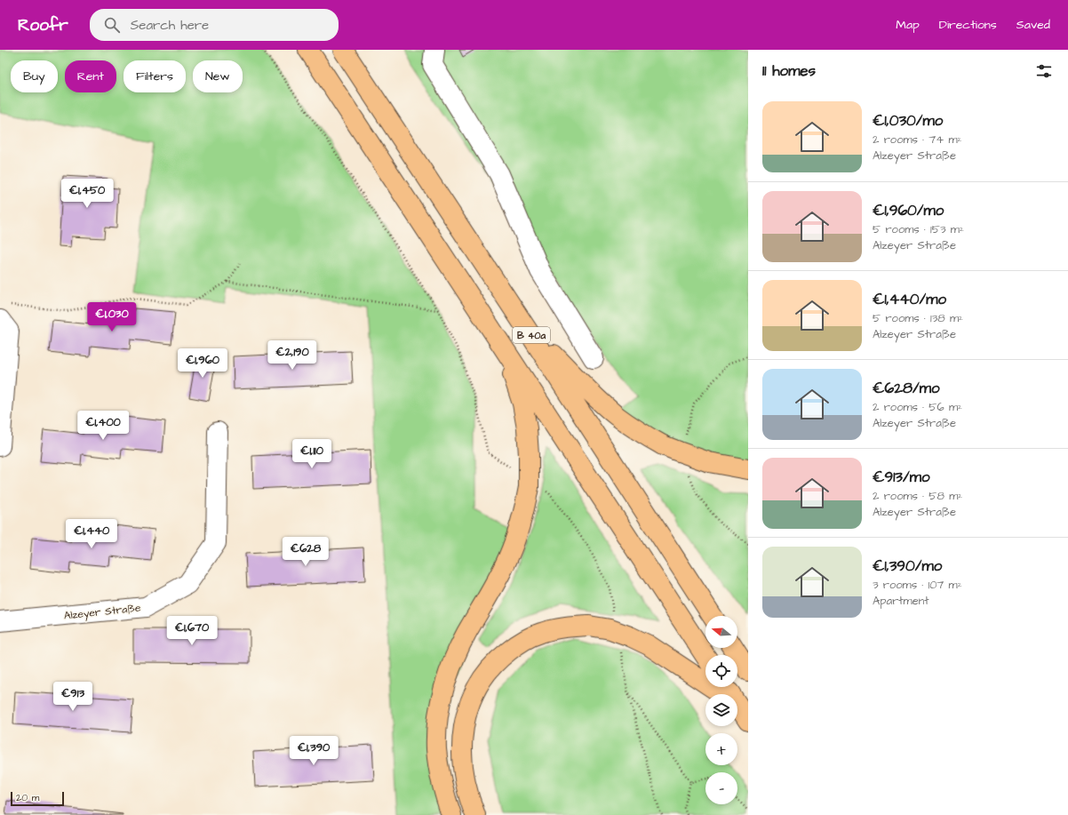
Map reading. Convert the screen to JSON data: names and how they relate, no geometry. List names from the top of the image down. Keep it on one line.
{"streets":{"highway":["B 40a"],"street":["Alzeyer Straße"]},"scale_bar":"20 m","north":"left","page":{"header":"Roofr","search":"Search here","nav":["Map","Directions","Saved"],"heading":"11 homes","chip":["Buy","Rent","Filters","New"],"list":[{"name":"€1,030/mo","note":"2 rooms · 74 m² · Alzeyer Straße"},{"name":"€1,960/mo","note":"5 rooms · 153 m² · Alzeyer Straße"},{"name":"€1,440/mo","note":"5 rooms · 138 m² · Alzeyer Straße"},{"name":"€628/mo","note":"2 rooms · 56 m² · Alzeyer Straße"},{"name":"€913/mo","note":"2 rooms · 58 m² · Alzeyer Straße"},{"name":"€1,390/mo","note":"3 rooms · 107 m² · Apartment"}],"price":["€1,450","€1,030","€2,190","€1,960","€1,400","€1,110","€1,440","€628","€1,670","€913","€1,390"],"map_buttons":["+","−"],"scale":"20 m"}}
